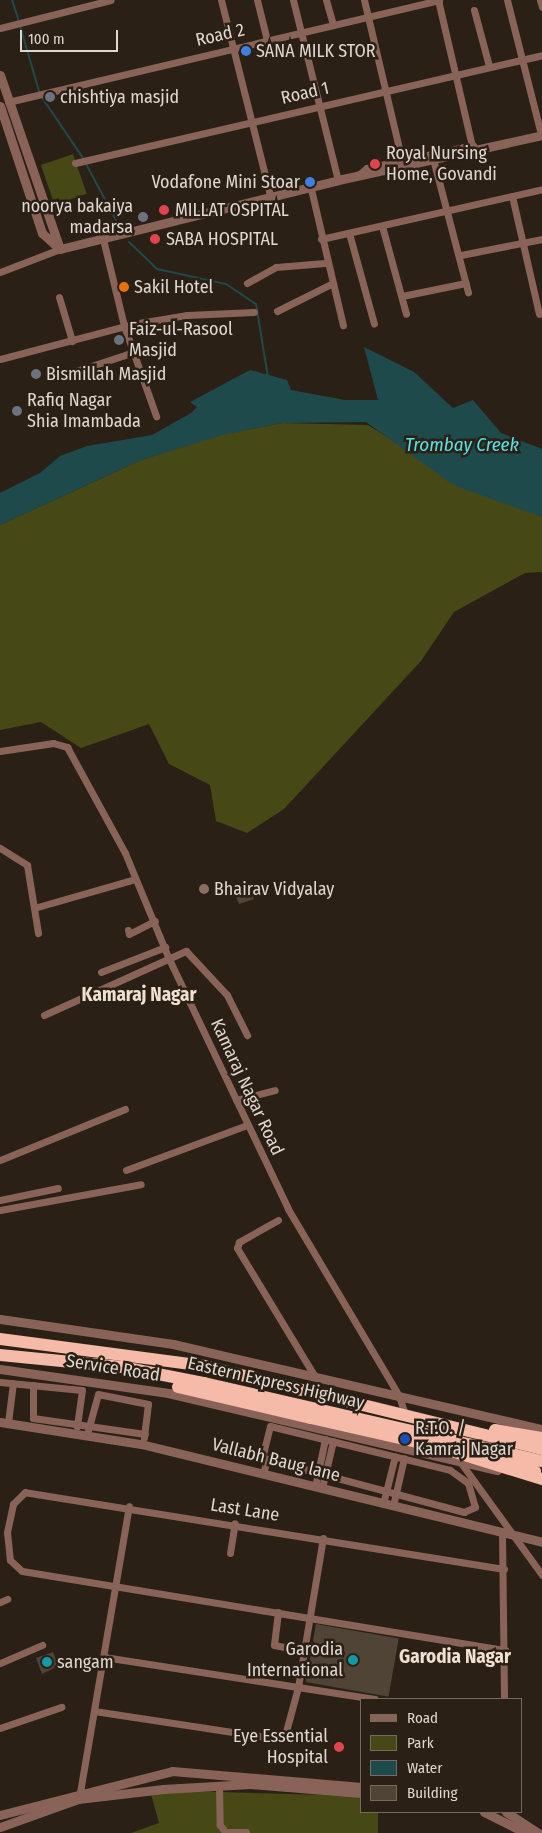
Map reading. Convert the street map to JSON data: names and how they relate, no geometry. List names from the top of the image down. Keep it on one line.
{"streets":{"highway":["Eastern Express Highway"],"street":["Road 2","Road 1","Kamaraj Nagar Road","Service Road","Vallabh Baug lane","Last Lane"]},"crossings":[["Kamaraj Nagar Road","Eastern Express Highway"]],"districts":["Kamaraj Nagar","Garodia Nagar"],"water":["Trombay Creek"],"places":["SANA MILK STOR","chishtiya masjid","Royal Nursing Home, Govandi","Vodafone Mini Stoar","MILLAT OSPITAL","noorya bakaiya madarsa","SABA HOSPITAL","Sakil Hotel","Faiz-ul-Rasool Masjid","Bismillah Masjid","Rafiq Nagar Shia Imambada","Bhairav Vidyalay","R.T.O. / Kamraj Nagar","Garodia International","sangam","Eye Essential Hospital"],"legend":["Road","Park","Water","Building"],"scale_bar":"100 m"}
